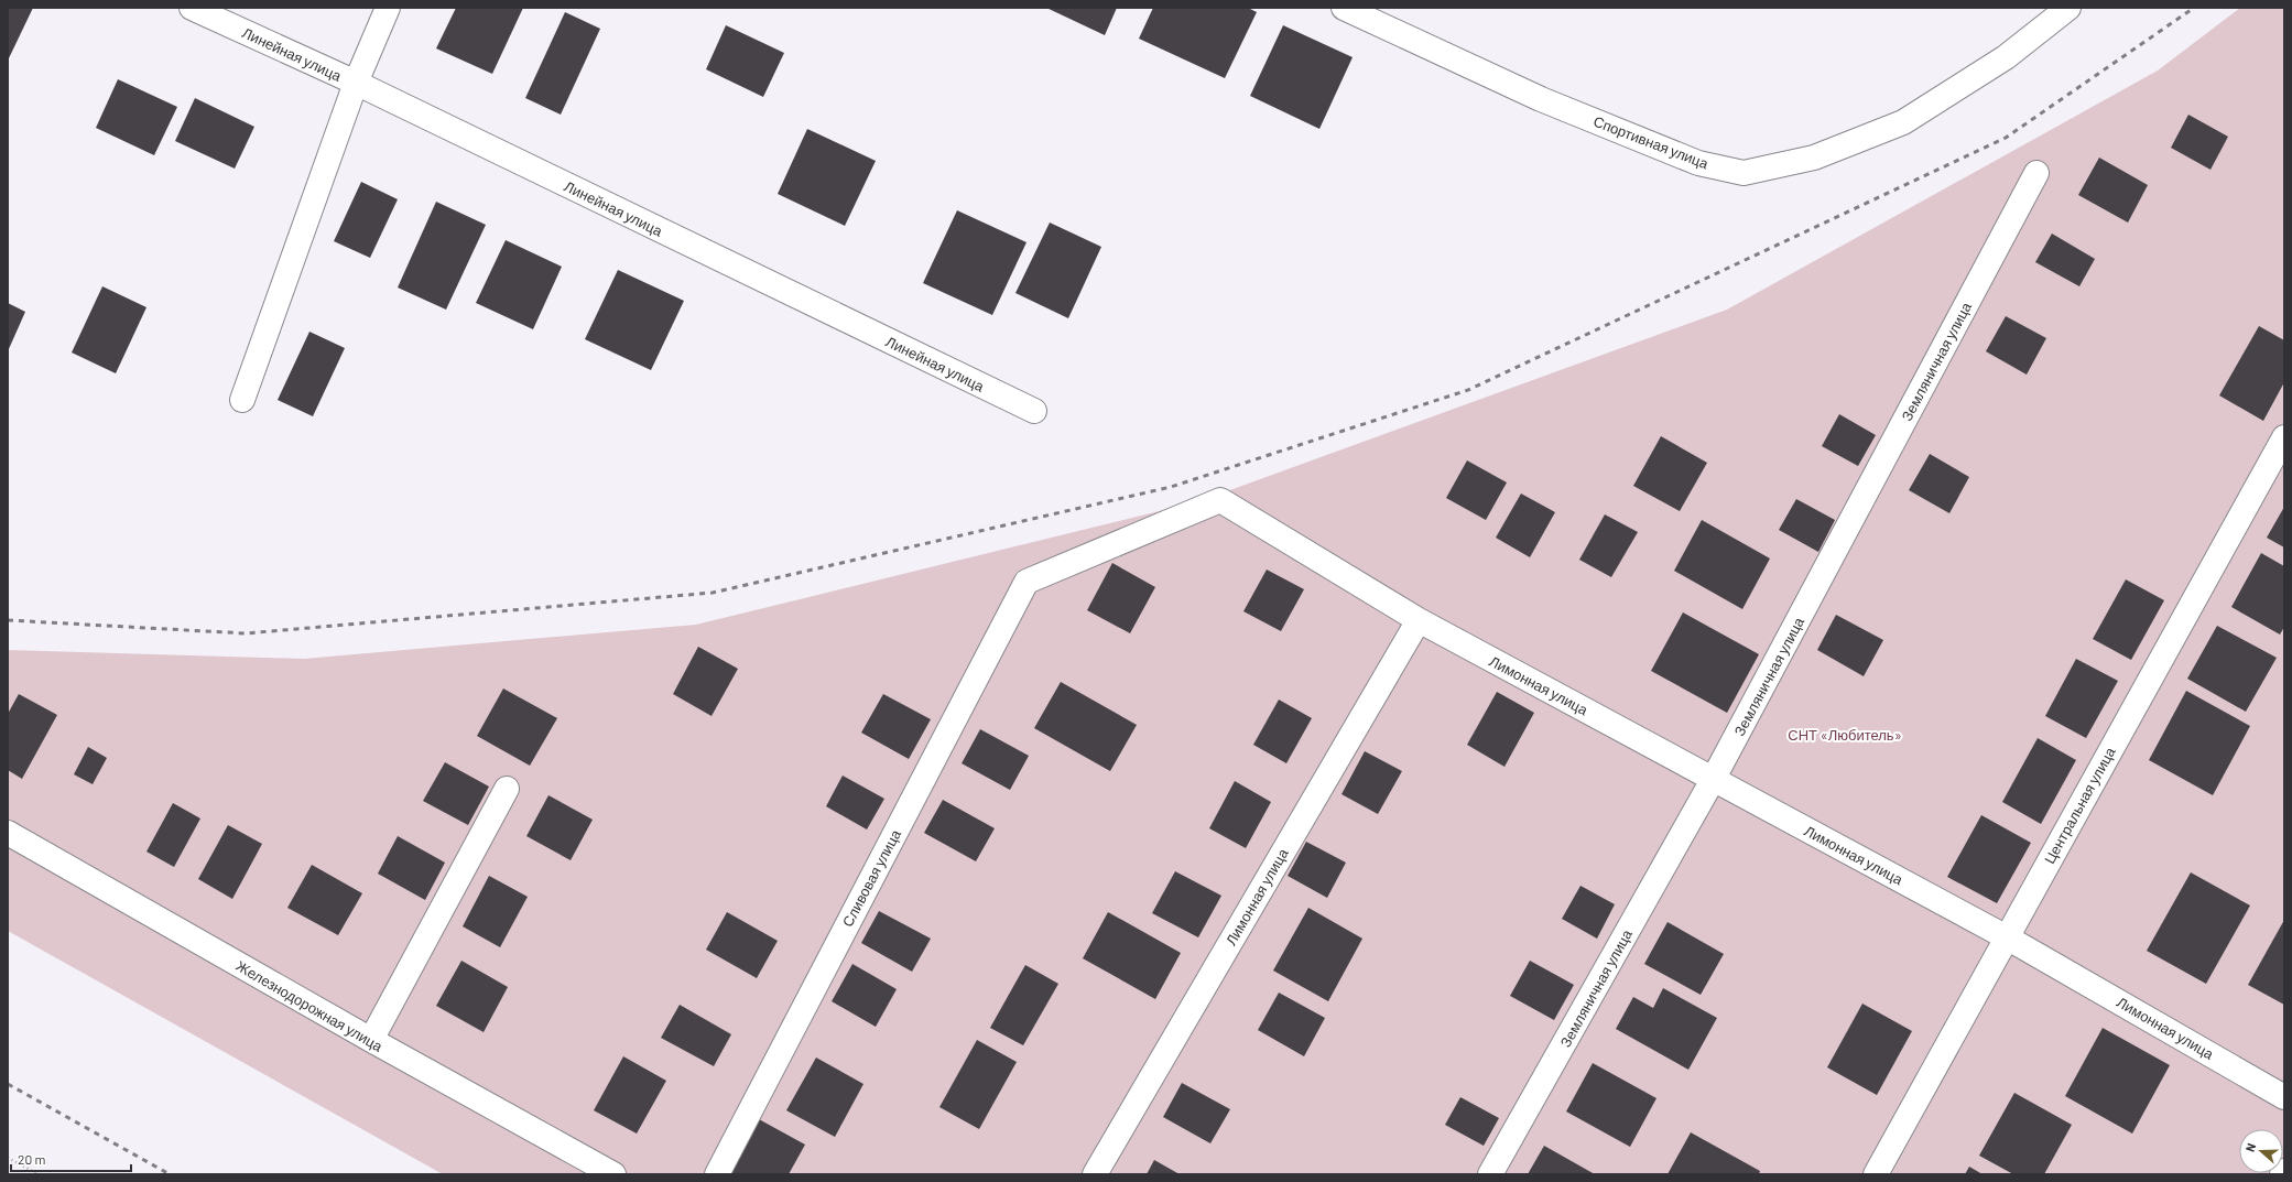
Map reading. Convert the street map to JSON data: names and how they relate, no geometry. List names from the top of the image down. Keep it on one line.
{"streets":{"street":["Линейная улица","Спортивная улица","Земляничная улица","Лимонная улица","Центральная улица","Сливовая улица","Железнодорожная улица"]},"crossings":[["Земляничная улица","Лимонная улица"],["Лимонная улица","Центральная улица"],["Лимонная улица","Сливовая улица"]],"parks":["СНТ «Любитель»"],"scale_bar":"20 m","north":"left"}
